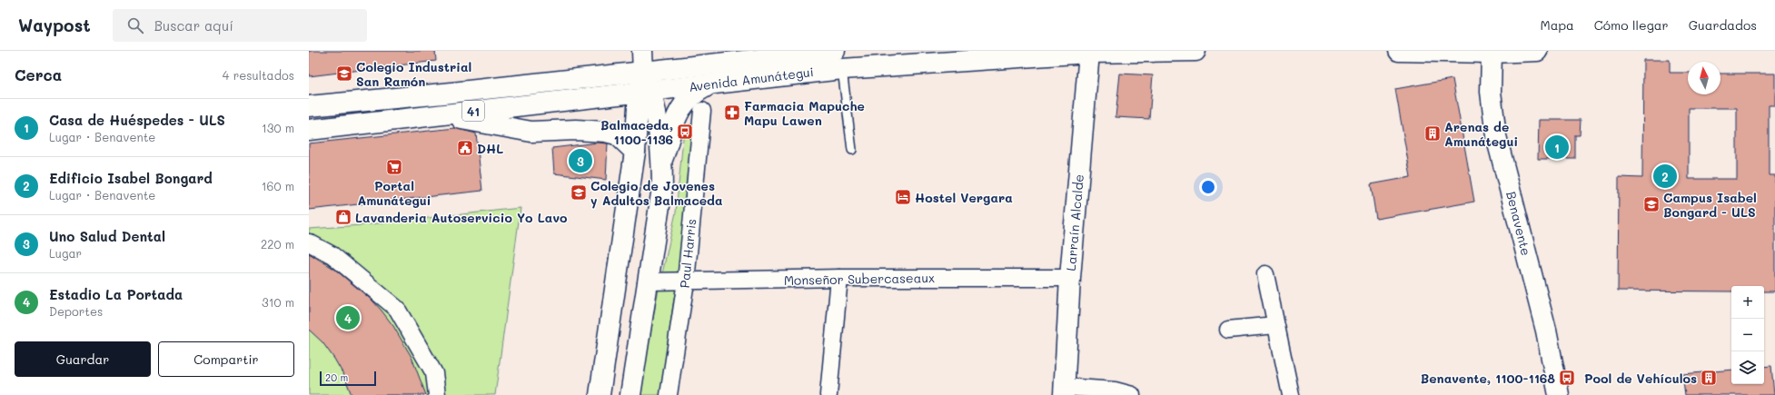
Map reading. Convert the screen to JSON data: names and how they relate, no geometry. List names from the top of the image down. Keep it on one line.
{"streets":{"main road":["Avenida Amunátegui","41","Larraín Alcalde","Benavente"],"street":["Paul Harris","Monseñor Subercaseaux"]},"crossings":[["Avenida Amunátegui","Larraín Alcalde"],["Larraín Alcalde","Monseñor Subercaseaux"],["Paul Harris","Monseñor Subercaseaux"]],"places":{"school or university":["Colegio Industrial San Ramón","Colegio de Jovenes y Adultos Balmaceda","Campus Isabel Bongard - ULS"],"pharmacy":["Farmacia Mapuche Mapu Lawen"],"bus stop":["Balmaceda, 1100-1136","Benavente, 1100-1168"],"building":["Arenas de Amunátegui","Pool de Vehículos"],"public building":["DHL"],"supermarket":["Portal Amunátegui"],"hotel":["Hostel Vergara"],"shop":["Lavanderia Autoservicio Yo Lavo"]},"scale_bar":"20 m","north":"top","page":{"header":"Waypost","search":"Buscar aquí","nav":["Mapa","Cómo llegar","Guardados"],"heading":["Cerca","4 resultados"],"list":[{"mark":"1","name":"Casa de Huéspedes - ULS","note":"Lugar · Benavente","value":"130 m"},{"mark":"2","name":"Edificio Isabel Bongard","note":"Lugar · Benavente","value":"160 m"},{"mark":"3","name":"Uno Salud Dental","note":"Lugar","value":"220 m"},{"mark":"4","name":"Estadio La Portada","note":"Deportes","value":"310 m"}],"pins":["1","3","2","4"],"map_buttons":["+","−"],"buttons":["Guardar","Compartir"],"scale":"20 m"}}
